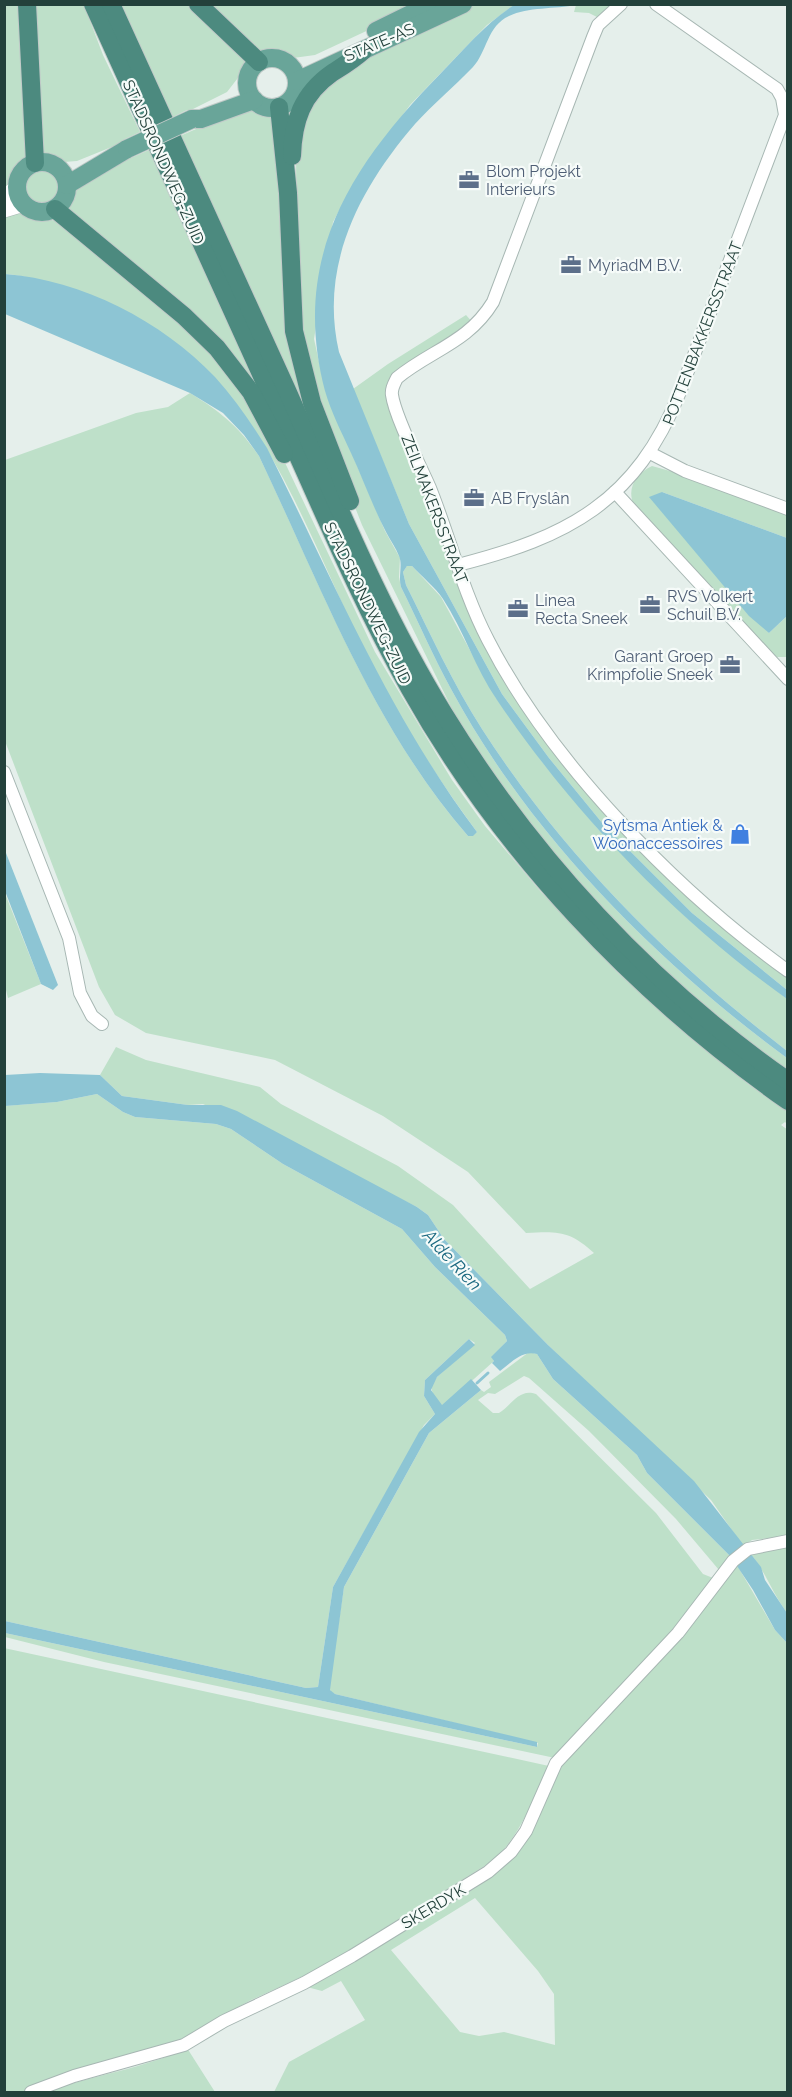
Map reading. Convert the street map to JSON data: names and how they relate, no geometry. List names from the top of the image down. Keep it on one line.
{"streets":{"highway":["STADSRONDWEG-ZUID"],"main road":["STATE-AS"],"street":["POTTENBAKKERSSTRAAT","ZEILMAKERSSTRAAT","SKERDYK"]},"crossings":[["POTTENBAKKERSSTRAAT","ZEILMAKERSSTRAAT"]],"water":["Alde Rien"],"places":{"office":["Blom Projekt Interieurs","MyriadM B.V.","AB Fryslân","RVS Volkert Schuil B.V.","Linea Recta Sneek","Garant Groep Krimpfolie Sneek"],"shop":["Sytsma Antiek & Woonaccessoires"]}}
